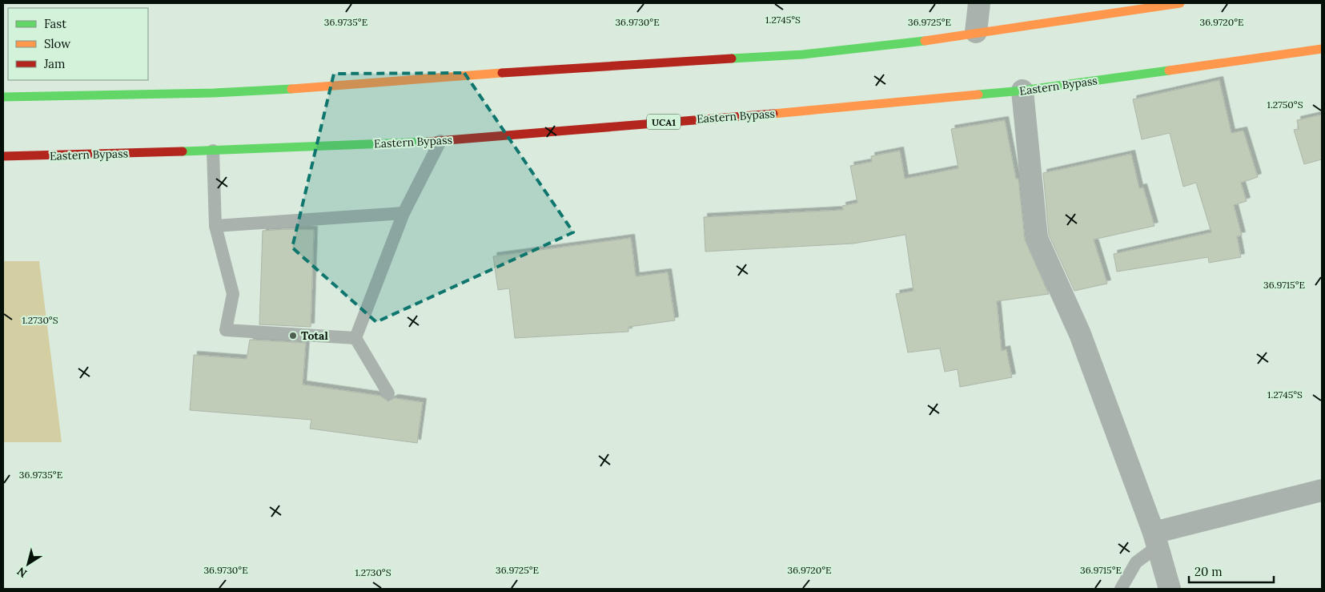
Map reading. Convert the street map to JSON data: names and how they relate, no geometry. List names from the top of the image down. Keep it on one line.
{"streets":{"main road":["Eastern Bypass","UCA1"]},"places":["Total"],"legend":["Fast","Slow","Jam"],"scale_bar":"20 m","north":"bottom left","coordinates":["1.2745°S","36.9735°E","36.9720°E","36.9730°E","36.9725°E","1.2750°S","36.9715°E","1.2730°S"]}
